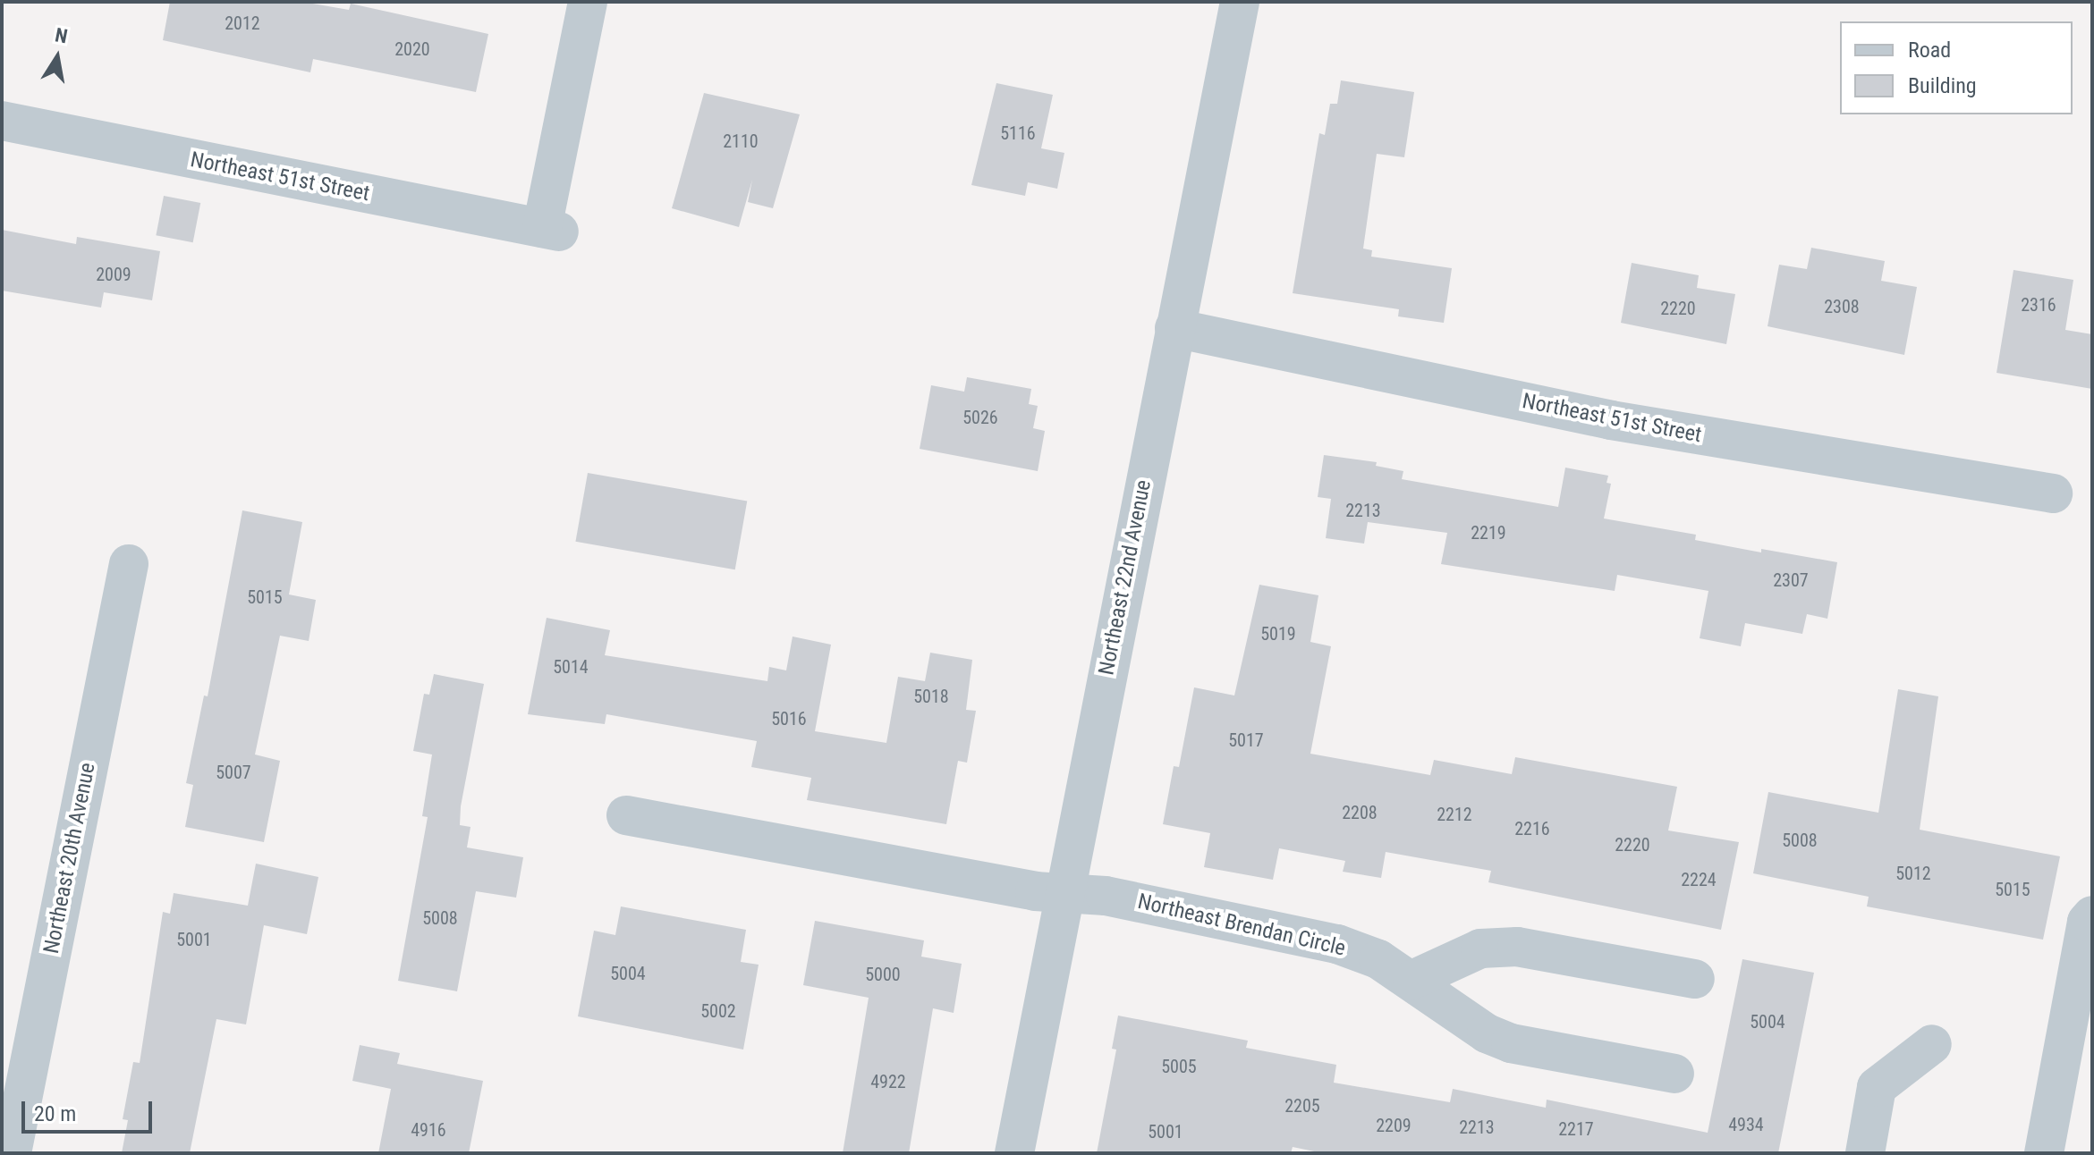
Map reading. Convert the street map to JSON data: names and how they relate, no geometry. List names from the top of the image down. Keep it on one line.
{"streets":{"street":["Northeast 51st Street","Northeast 22nd Avenue","Northeast 20th Avenue","Northeast Brendan Circle"]},"crossings":[["Northeast 51st Street","Northeast 22nd Avenue"],["Northeast 22nd Avenue","Northeast Brendan Circle"]],"house_numbers":["2012","2020","5116","2110","2009","2316","2308","2220","5026","2213","2219","2307","5015","5019","5014","5018","5016","5017","5007","2208","2212","2216","5008","2220","5012","2224","5015","5008","5001","5004","5000","5002","5004","5005","4922","2205","4934","2209","2213","2217","4916","5001"],"legend":["Road","Building"],"scale_bar":"20 m","north":"top"}
